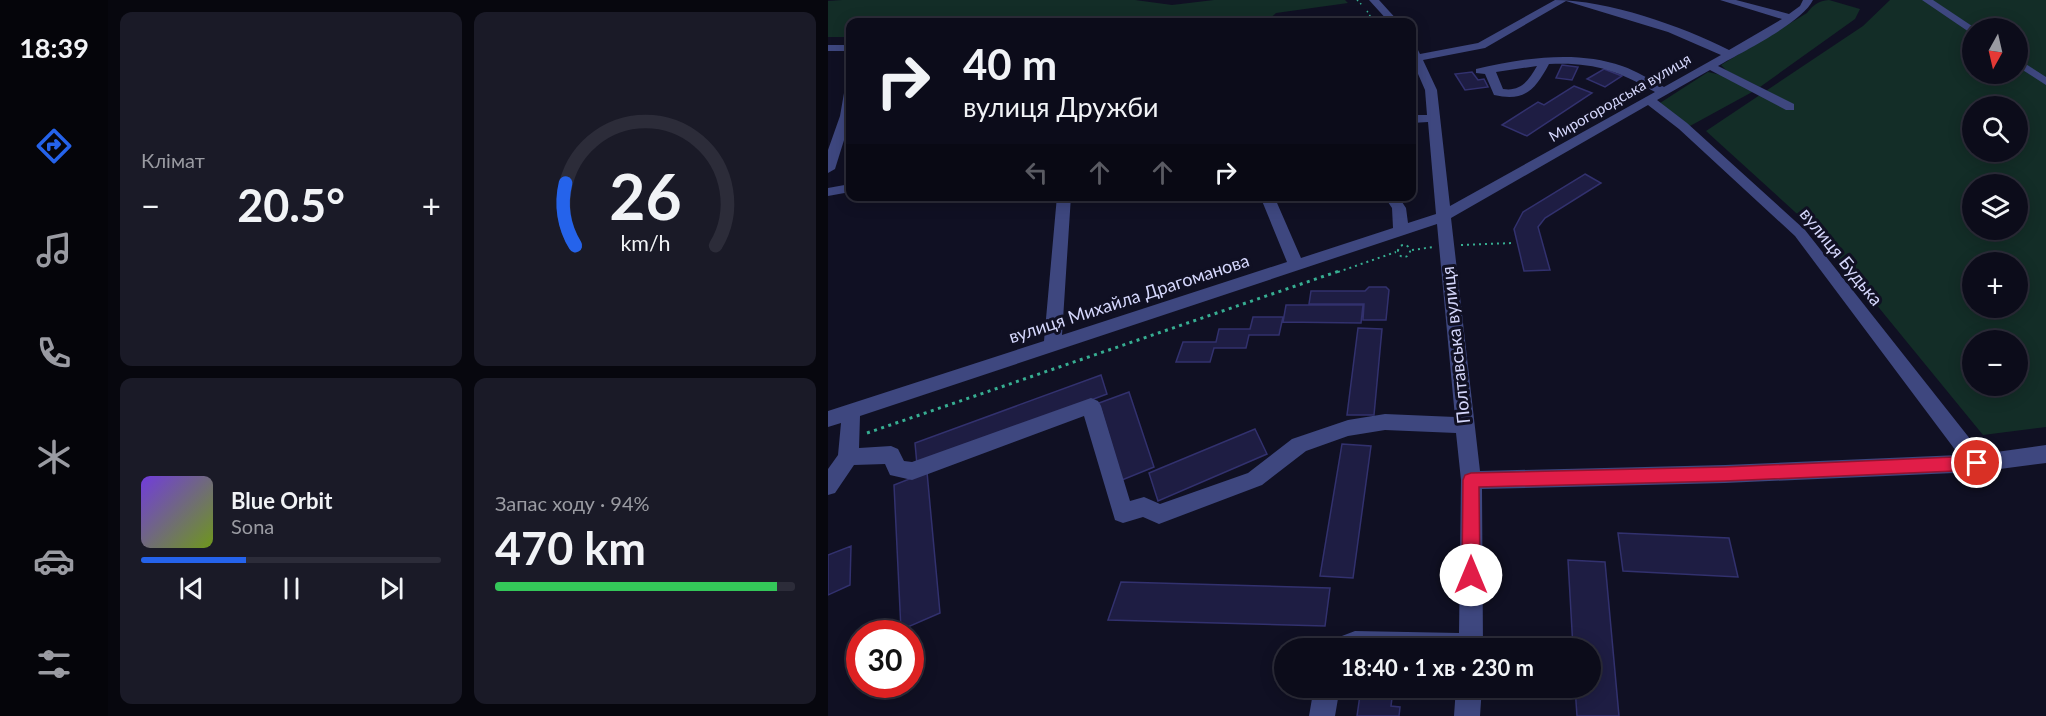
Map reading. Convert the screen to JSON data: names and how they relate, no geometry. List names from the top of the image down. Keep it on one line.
{"streets":{"street":["Мирогородська вулиця","вулиця Будька","вулиця Михайла Драгоманова","Полтавська вулиця"]},"crossings":[["Мирогородська вулиця","вулиця Будька"],["Мирогородська вулиця","вулиця Михайла Драгоманова"],["Мирогородська вулиця","Полтавська вулиця"],["вулиця Михайла Драгоманова","Полтавська вулиця"]],"north":"bottom","page":{"tabs":"18:39","tile":["Клімат",["Запас ходу · 94%","470 km"]],"map_buttons":["+","−"],"turn":["40 m","вулиця Дружби"],"heat":["−","20.5°","+"],"song":["Blue Orbit","Sona"],"limit":"30","trip":"18:40 · 1 хв · 230 m","gauge":["26","km/h"]}}
